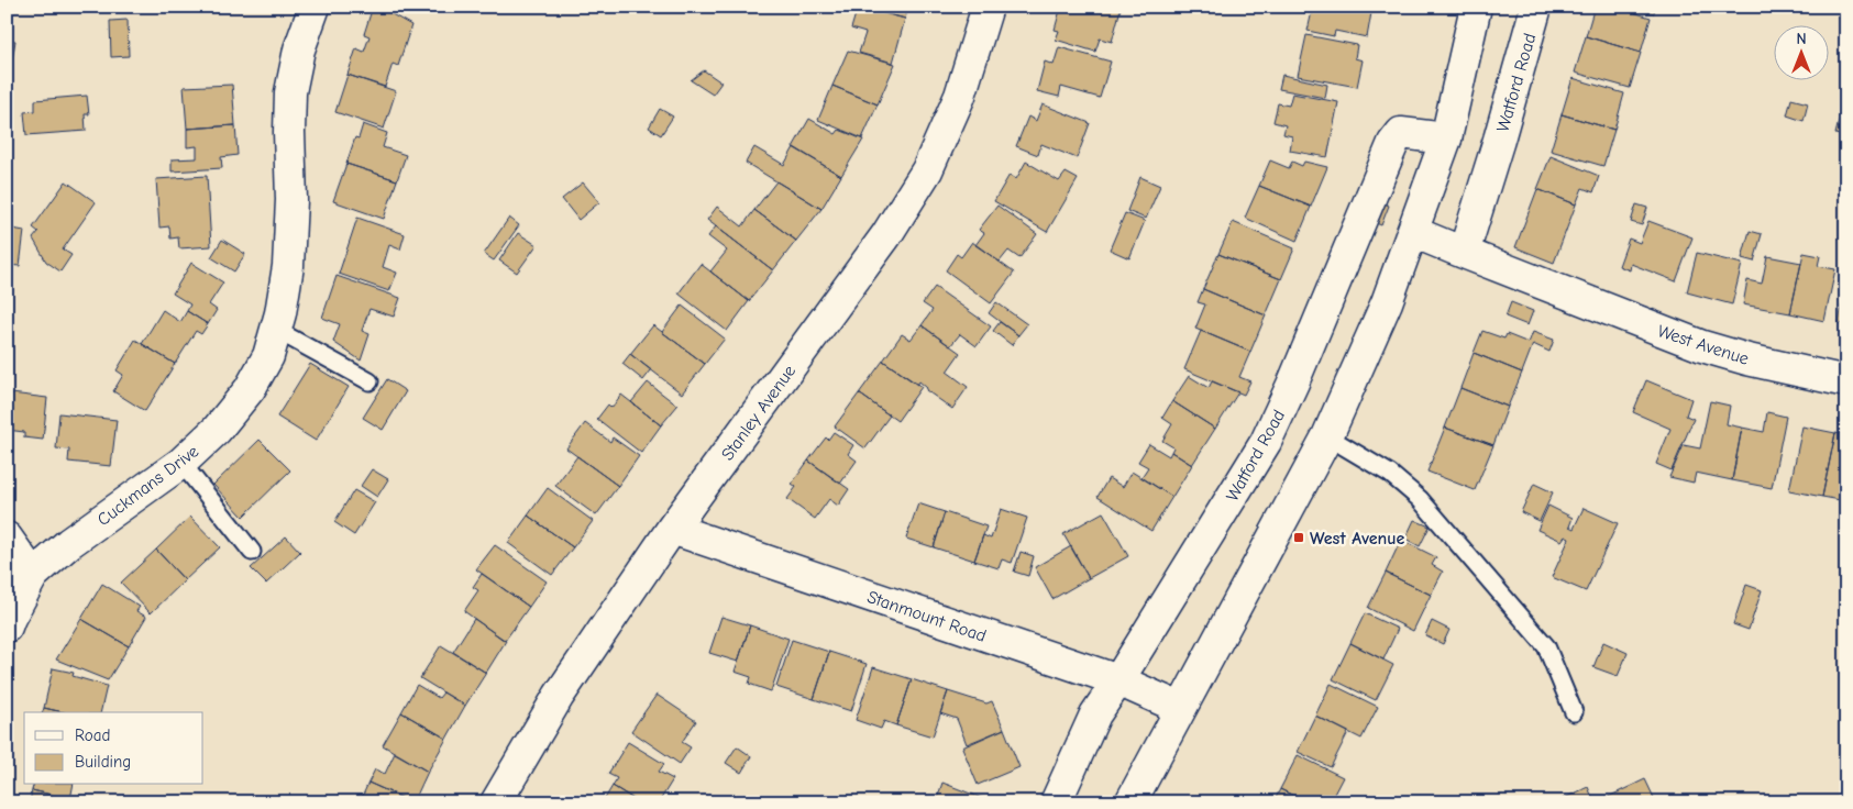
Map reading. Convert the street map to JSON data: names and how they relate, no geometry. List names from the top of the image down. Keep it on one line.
{"streets":{"street":["Watford Road","West Avenue","Stanley Avenue","Cuckmans Drive","Stanmount Road"]},"crossings":[["Watford Road","West Avenue"],["Watford Road","Stanmount Road"],["Stanley Avenue","Stanmount Road"]],"places":{"transit":["West Avenue"]},"legend":["Road","Building"],"north":"top"}
